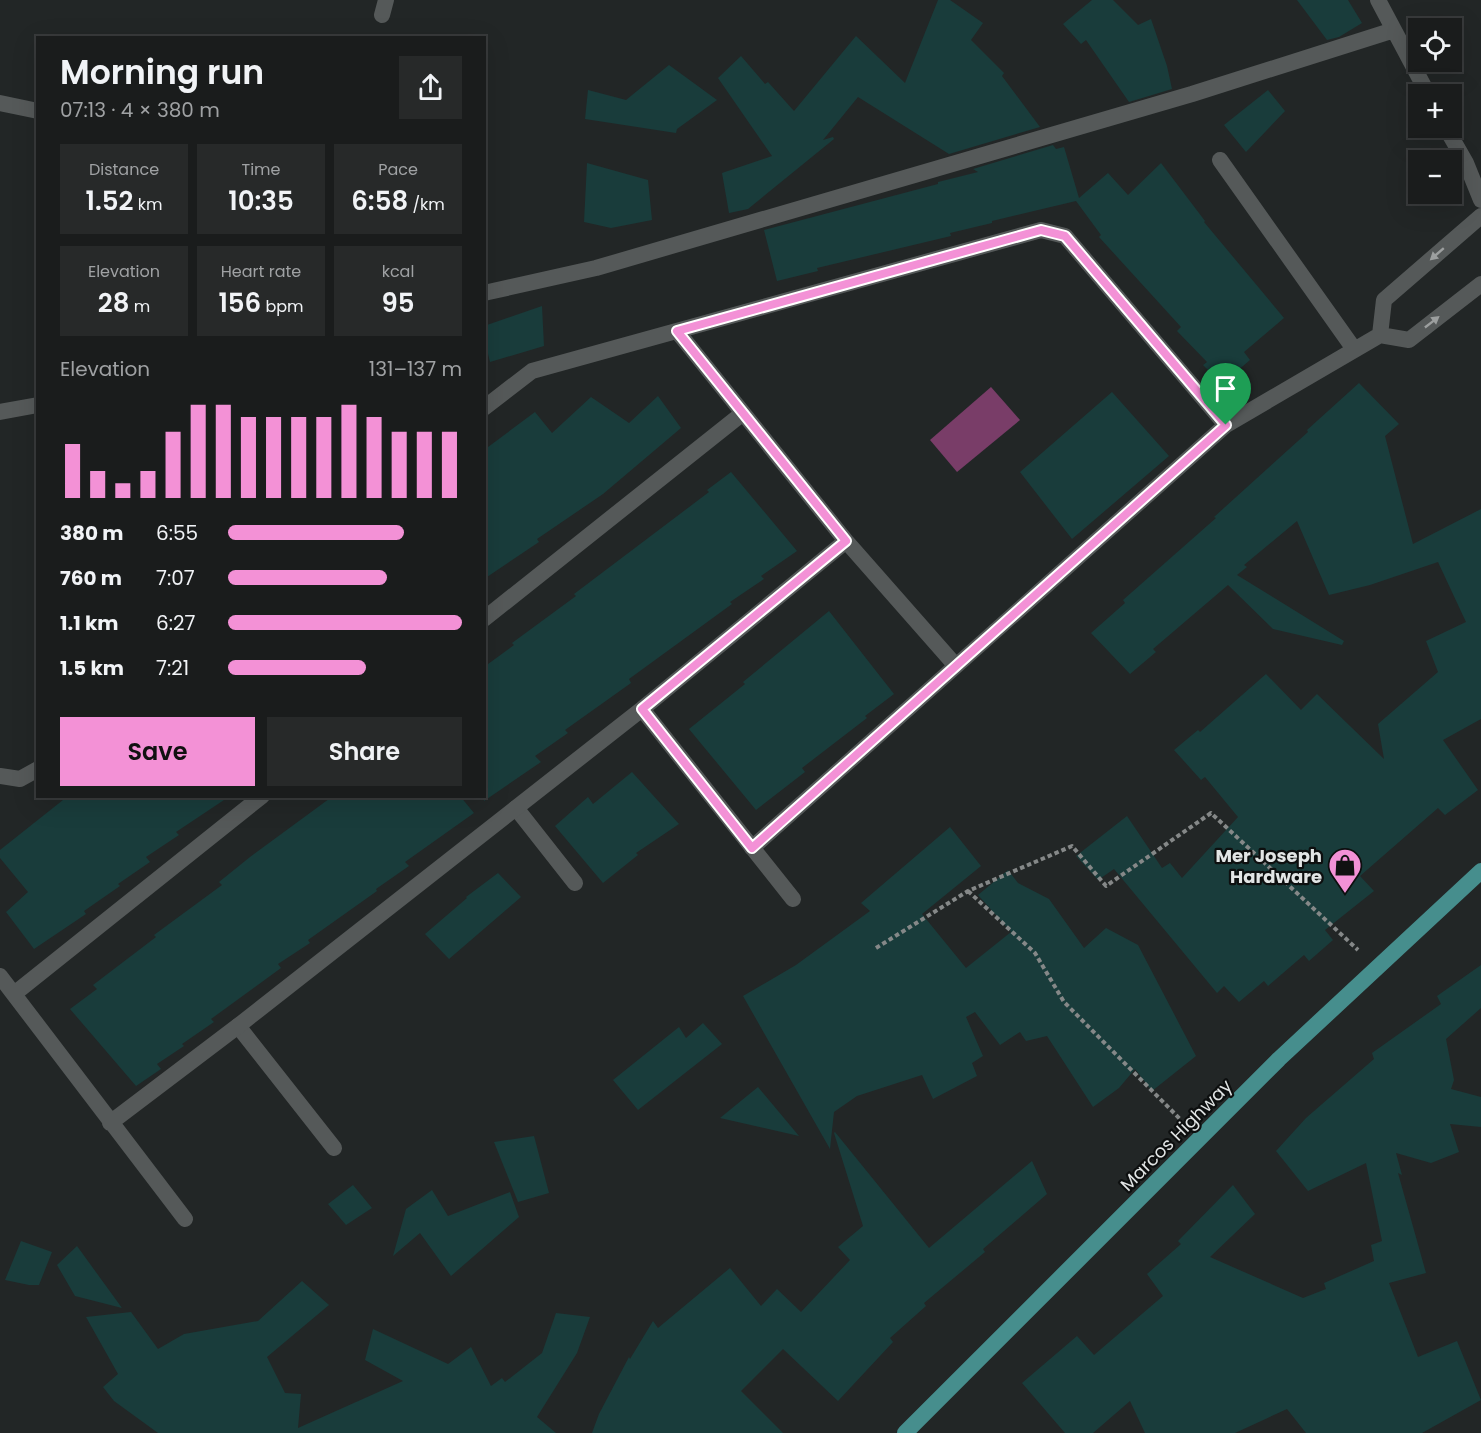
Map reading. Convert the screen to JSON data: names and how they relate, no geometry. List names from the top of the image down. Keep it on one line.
{"streets":{"main road":["Marcos Highway"]},"places":{"shop":["Mer Joseph Hardware"]},"page":{"map_buttons":["+","−"],"heading":["Morning run","07:13 · 4 × 380 m"],"stats":[["Distance","1.52 km"],["Time","10:35"],["Pace","6:58 /km"],["Elevation","28 m"],["Heart rate","156 bpm"],["kcal","95"]],"chart":["Elevation","131–137 m"],"list":[{"name":"380 m","note":"6:55"},{"name":"760 m","note":"7:07"},{"name":"1.1 km","note":"6:27"},{"name":"1.5 km","note":"7:21"}],"buttons":["Save","Share"]}}
